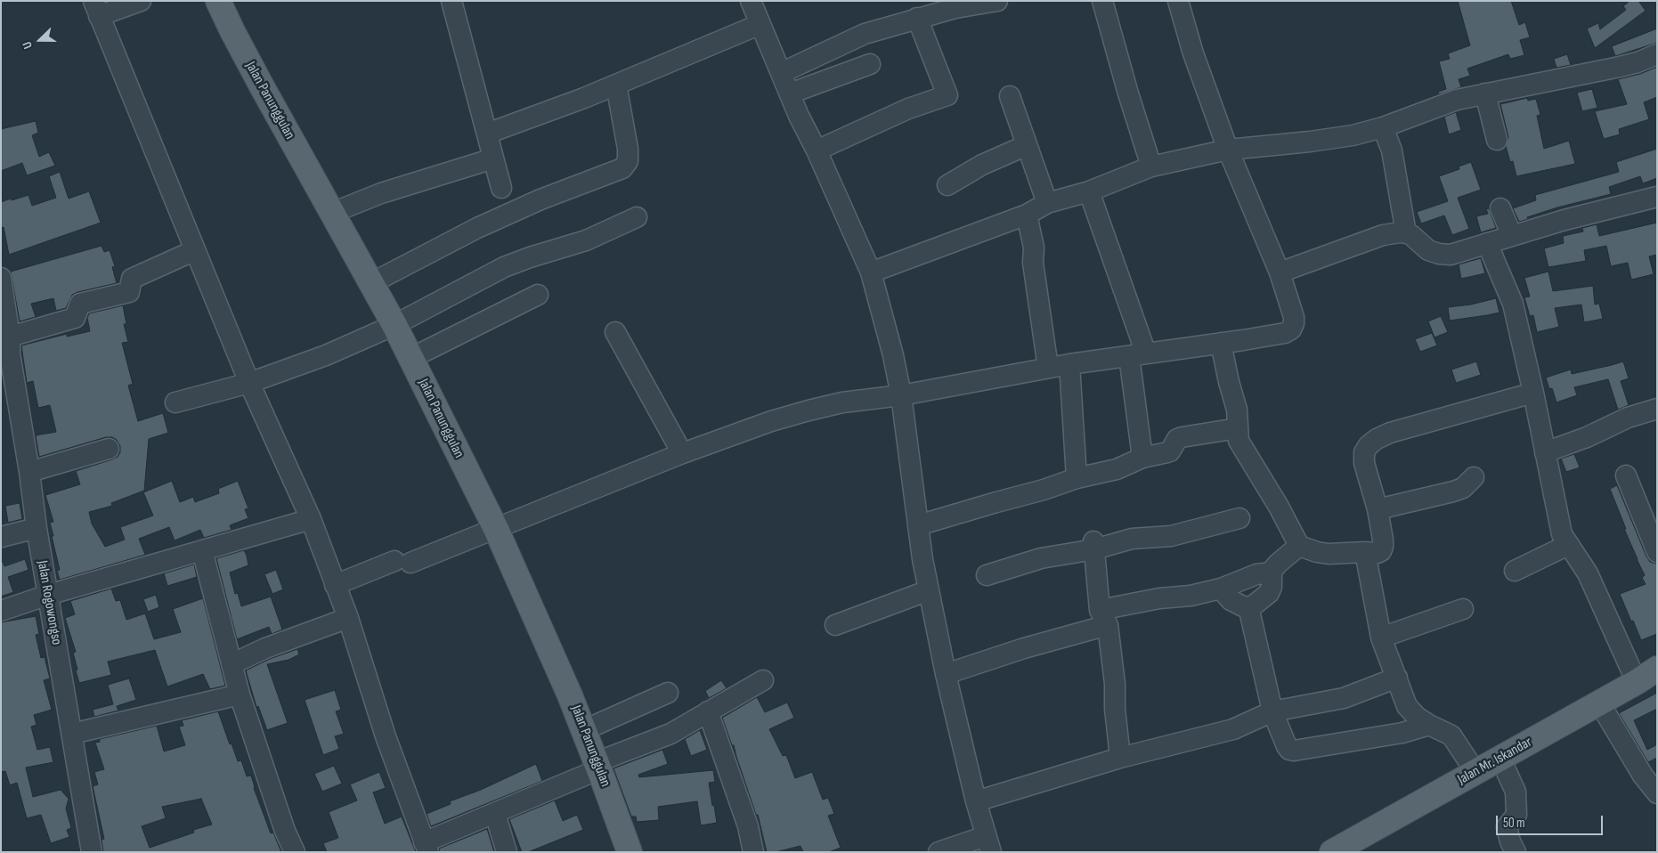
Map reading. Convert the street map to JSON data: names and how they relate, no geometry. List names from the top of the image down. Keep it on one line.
{"streets":{"main road":["Jalan Panunggulan","Jalan Mr. Iskandar"],"street":["Jalan Rogowongso"]},"scale_bar":"50 m","north":"left"}
